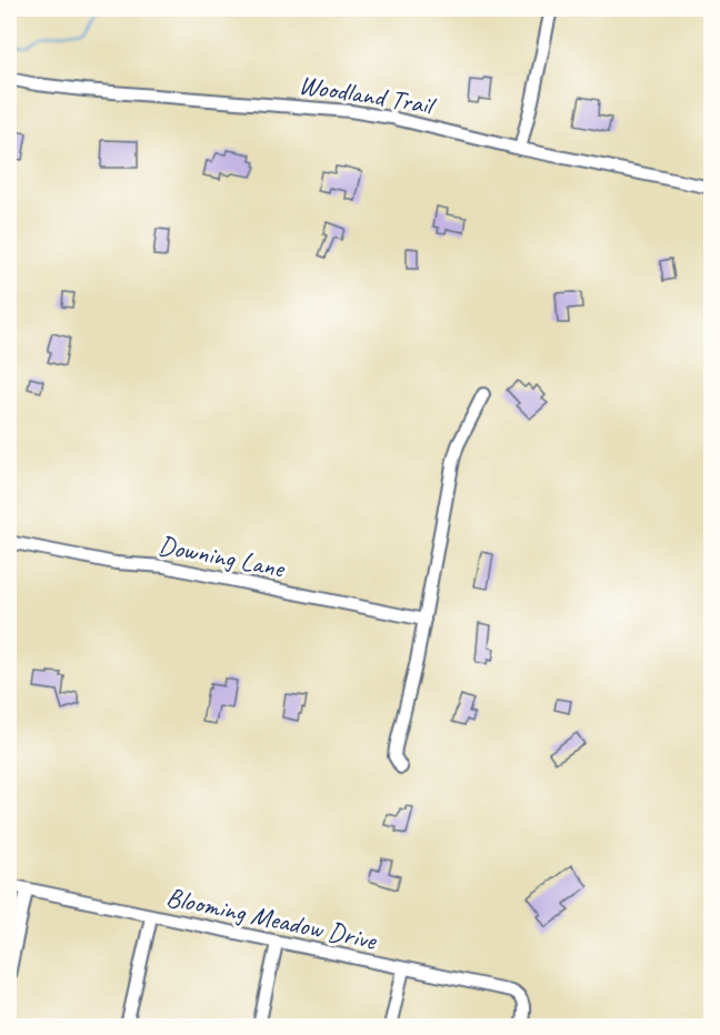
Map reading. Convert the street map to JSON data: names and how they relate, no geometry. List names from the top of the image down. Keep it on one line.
{"streets":{"street":["Woodland Trail","Downing Lane","Blooming Meadow Drive"]}}
